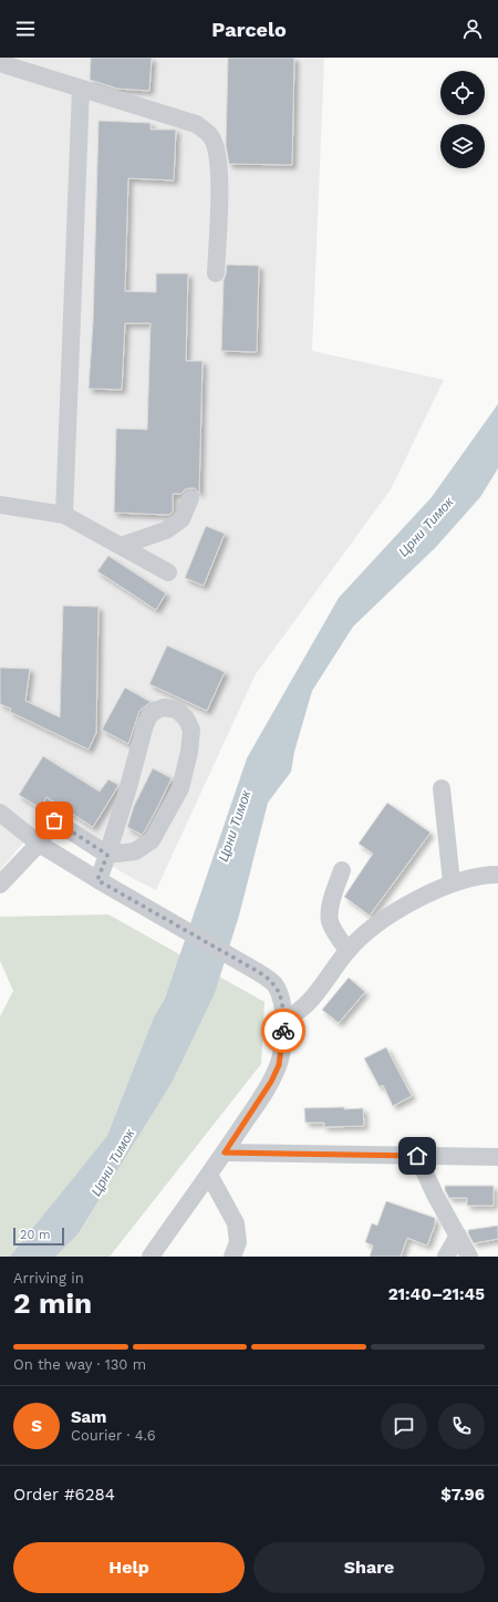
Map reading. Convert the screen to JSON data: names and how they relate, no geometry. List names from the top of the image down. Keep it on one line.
{"water":["Црни Тимок"],"scale_bar":"20 m","page":{"header":"Parcelo","scale":"20 m","heading":["2 min","Arriving in","21:40–21:45"],"panel":["Sam","Courier · 4.6","Order #6284","$7.96"],"bar":"On the way · 130 m","round":"S","buttons":["Help","Share"]}}
